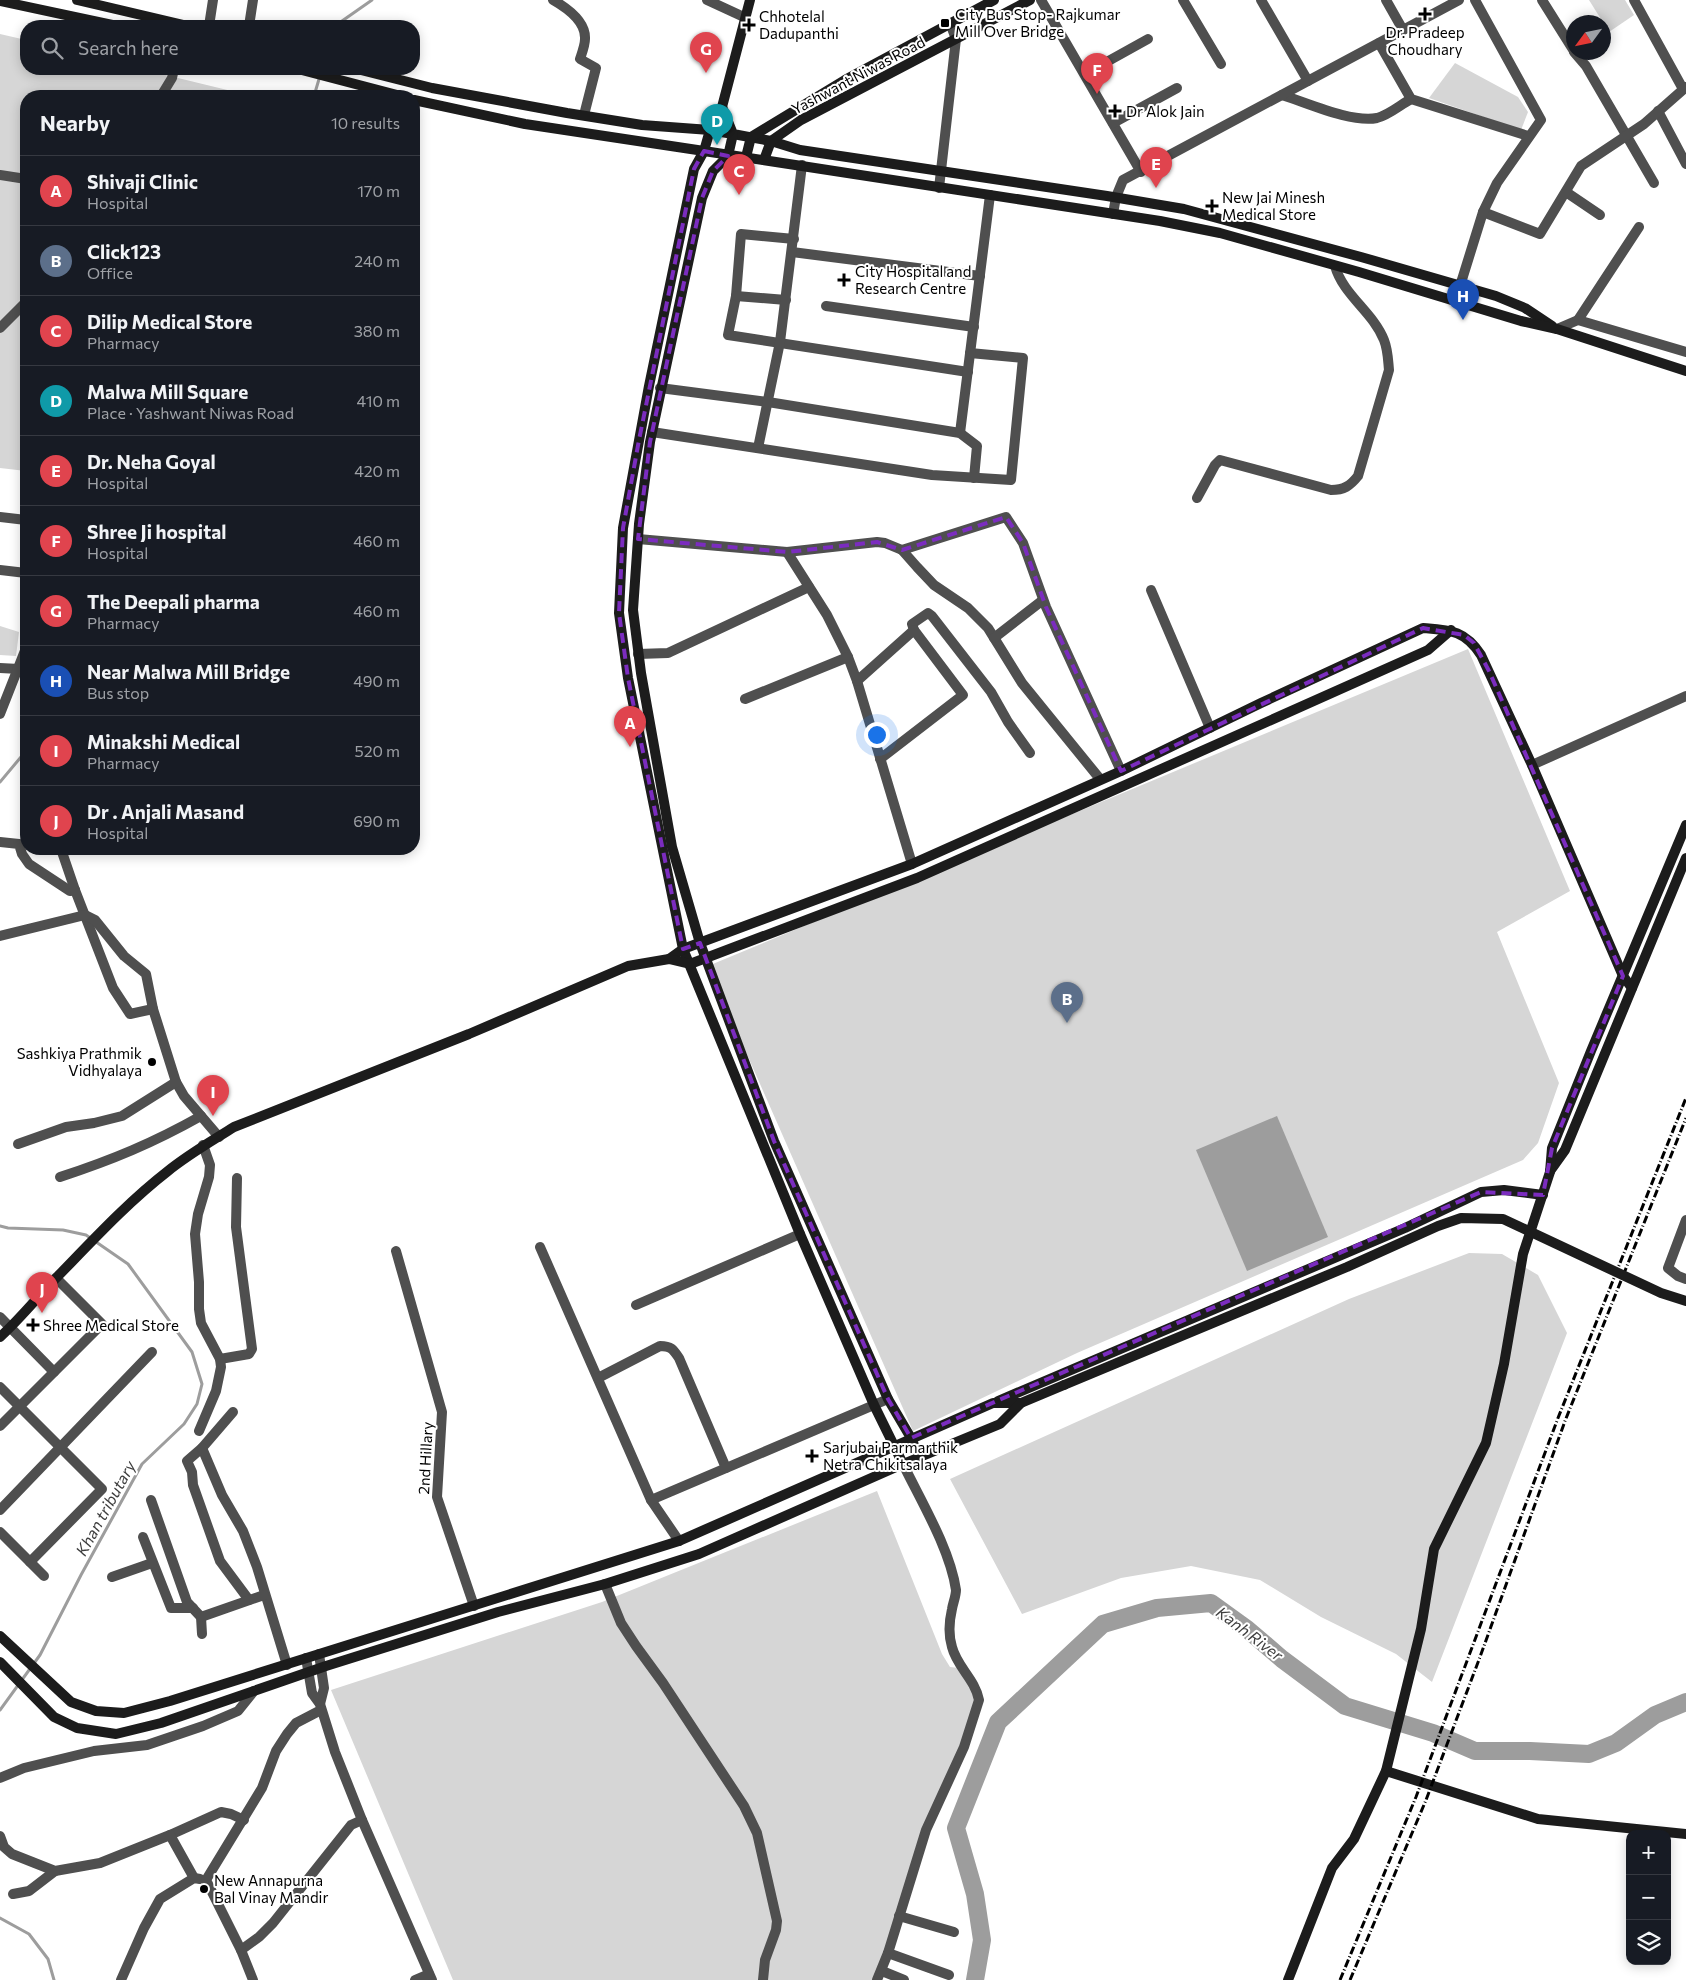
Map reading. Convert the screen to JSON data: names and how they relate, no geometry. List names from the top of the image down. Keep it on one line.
{"streets":{"street":["Yashwant Niwas Road","2nd Hillary"]},"water":["Khan tributary","Kanh River"],"places":{"health":["Dr. Pradeep Choudhary","Chhotelal Dadupanthi","Dr Alok Jain","New Jai Minesh Medical Store","City Hospital and Research Centre","Shree Medical Store","Sarjubai Parmarthik Netra Chikitsalaya"],"transit":["City Bus Stop- Rajkumar Mill Over Bridge"],"other":["Sashkiya Prathmik Vidhyalaya","New Annapurna Bal Vinay Mandir"]},"north":"bottom left","page":{"search":"Search here","pins":["G","F","D","E","C","H","A","B","I","J"],"heading":["Nearby","10 results"],"list":[{"mark":"A","name":"Shivaji Clinic","note":"Hospital","value":"170 m"},{"mark":"B","name":"Click123","note":"Office","value":"240 m"},{"mark":"C","name":"Dilip Medical Store","note":"Pharmacy","value":"380 m"},{"mark":"D","name":"Malwa Mill Square","note":"Place · Yashwant Niwas Road","value":"410 m"},{"mark":"E","name":"Dr. Neha Goyal","note":"Hospital","value":"420 m"},{"mark":"F","name":"Shree Ji hospital","note":"Hospital","value":"460 m"},{"mark":"G","name":"The Deepali pharma","note":"Pharmacy","value":"460 m"},{"mark":"H","name":"Near Malwa Mill Bridge","note":"Bus stop","value":"490 m"},{"mark":"I","name":"Minakshi Medical","note":"Pharmacy","value":"520 m"},{"mark":"J","name":"Dr . Anjali Masand","note":"Hospital","value":"690 m"}],"map_buttons":["+","−"]}}
